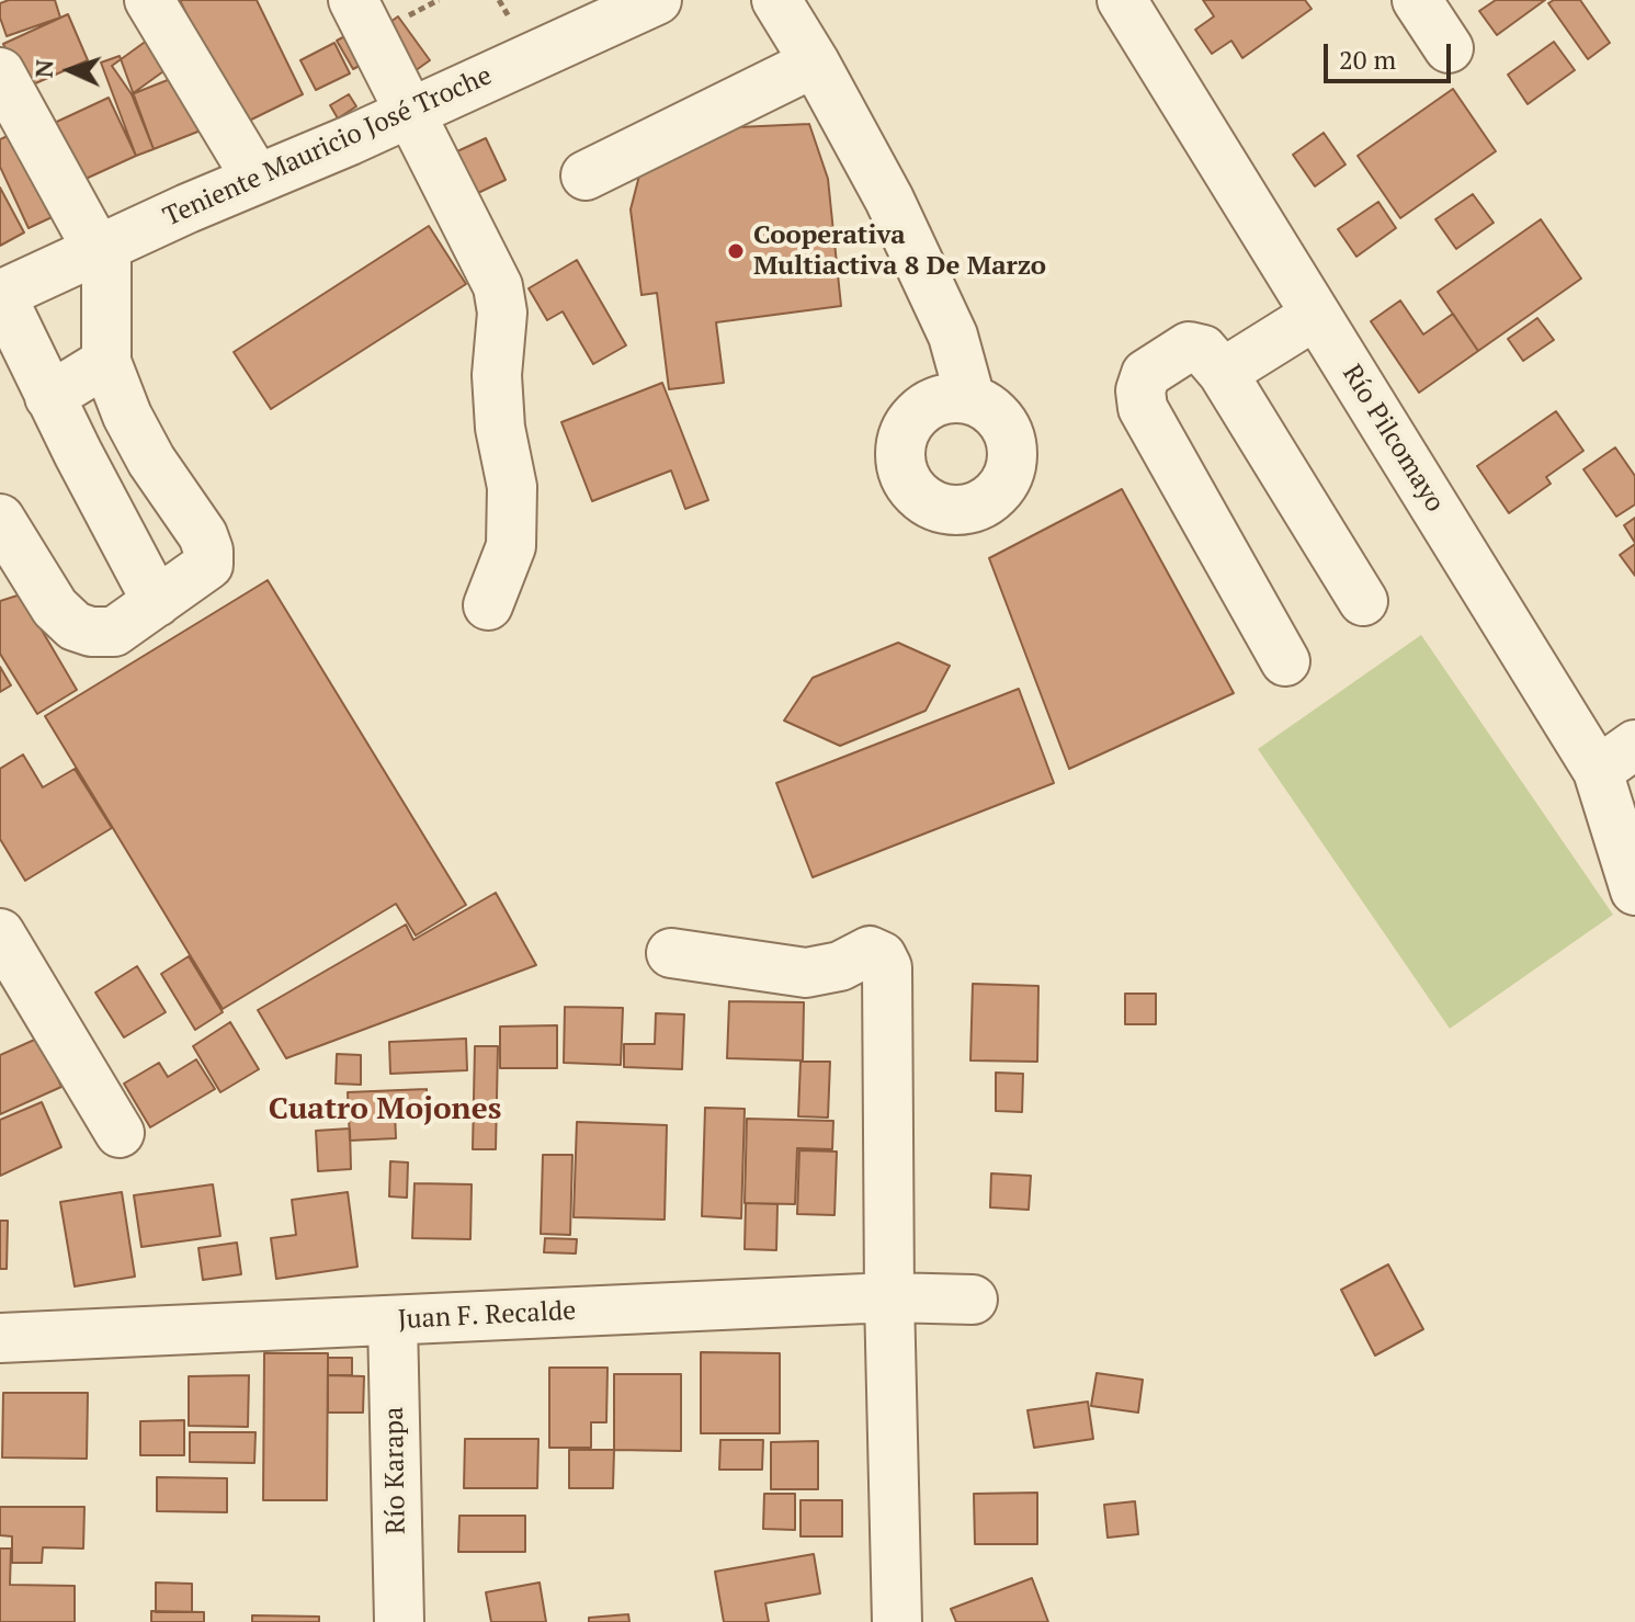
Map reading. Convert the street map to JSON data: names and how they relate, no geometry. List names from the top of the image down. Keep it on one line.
{"streets":{"street":["Teniente Mauricio José Troche","Río Pilcomayo","Juan F. Recalde","Río Karapa"]},"crossings":[["Juan F. Recalde","Río Karapa"]],"districts":["Cuatro Mojones"],"places":["Cooperativa Multiactiva 8 De Marzo"],"scale_bar":"20 m","north":"left"}
